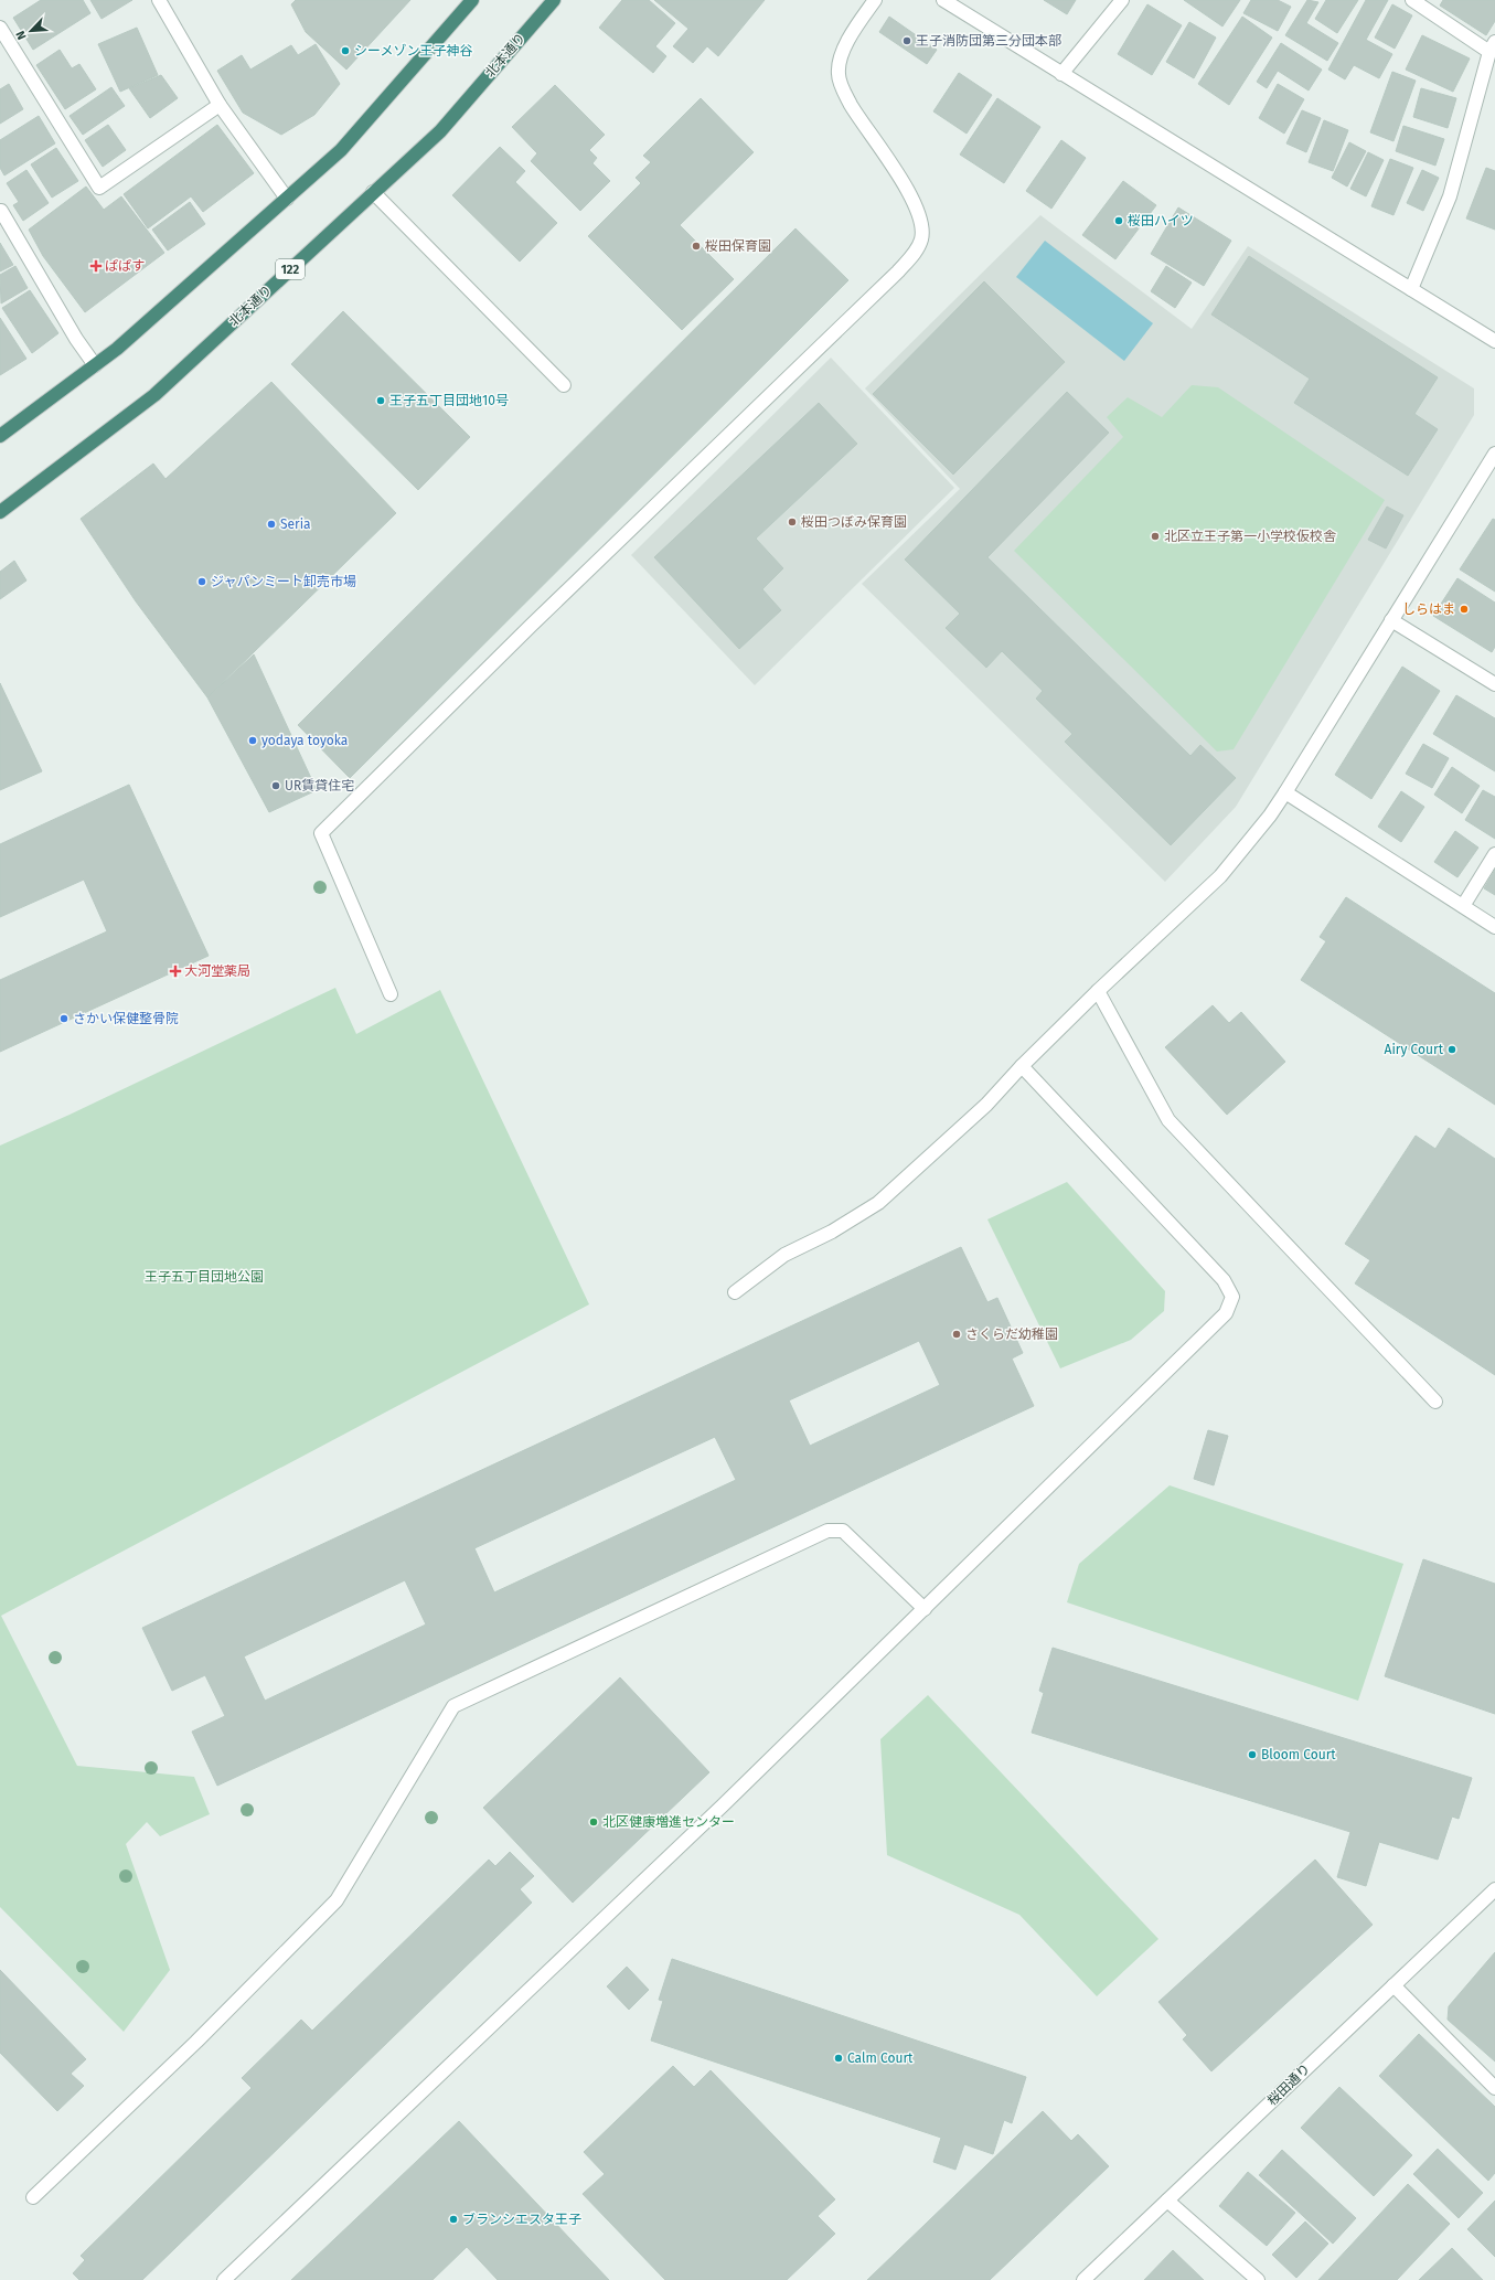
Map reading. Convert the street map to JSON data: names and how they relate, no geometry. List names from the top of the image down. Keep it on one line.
{"streets":{"highway":["北本通り","122"],"street":["桜田通り"]},"parks":["王子五丁目団地公園"],"places":{"other":["王子消防団第三分団本部","シーメゾン王子神谷","桜田ハイツ","桜田保育園","王子五丁目団地10号","桜田つぼみ保育園","Seria","北区立王子第一小学校仮校舎","ジャパンミート卸売市場","しらはま","yodaya toyoka","UR賃貸住宅","さかい保健整骨院","Airy Court","さくらだ幼稚園","Bloom Court","北区健康増進センター","Calm Court","ブランシエスタ王子"],"health":["ぱぱす","大河堂薬局"]},"north":"bottom left"}
